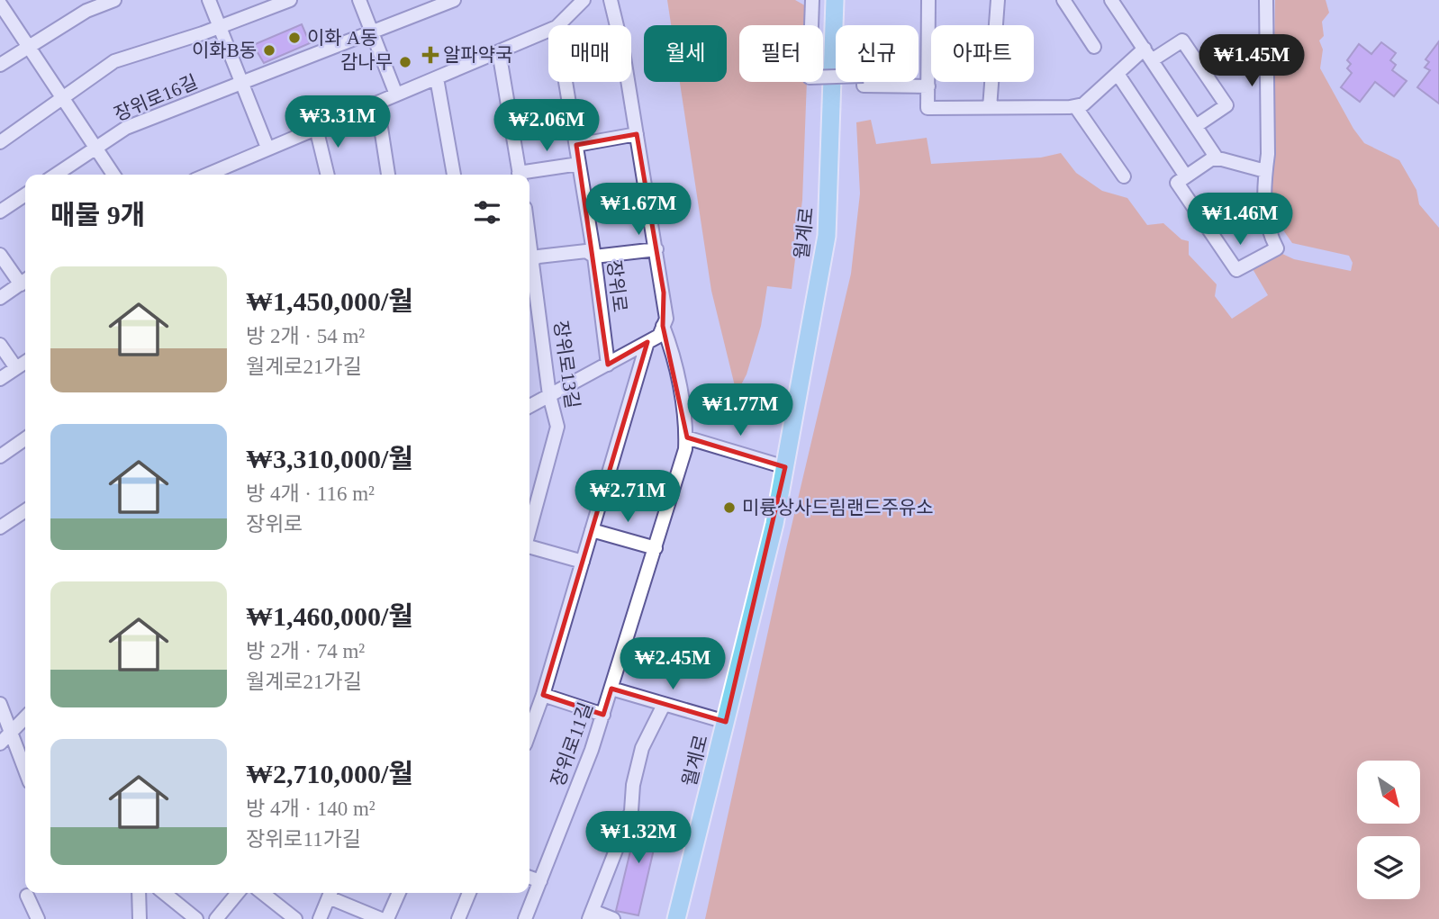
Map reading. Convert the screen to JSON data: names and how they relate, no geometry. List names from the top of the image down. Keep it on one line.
{"streets":{"main road":["월계로"],"street":["장위로16길","장위로","장위로13길","장위로11길"]},"crossings":[["월계로","장위로11길"]],"places":{"other":["이화 A동","이화B동","감나무","미륭상사드림랜드주유소"],"health":["알파약국"]},"north":"bottom right","page":{"chip":["매매","월세","필터","신규","아파트"],"price":["₩1.45M","₩3.31M","₩2.06M","₩1.67M","₩1.46M","₩1.77M","₩2.71M","₩2.45M","₩1.32M"],"heading":"매물 9개","list":[{"name":"₩1,450,000/월","note":"방 2개 · 54 m² · 월계로21가길"},{"name":"₩3,310,000/월","note":"방 4개 · 116 m² · 장위로"},{"name":"₩1,460,000/월","note":"방 2개 · 74 m² · 월계로21가길"},{"name":"₩2,710,000/월","note":"방 4개 · 140 m² · 장위로11가길"}]}}
